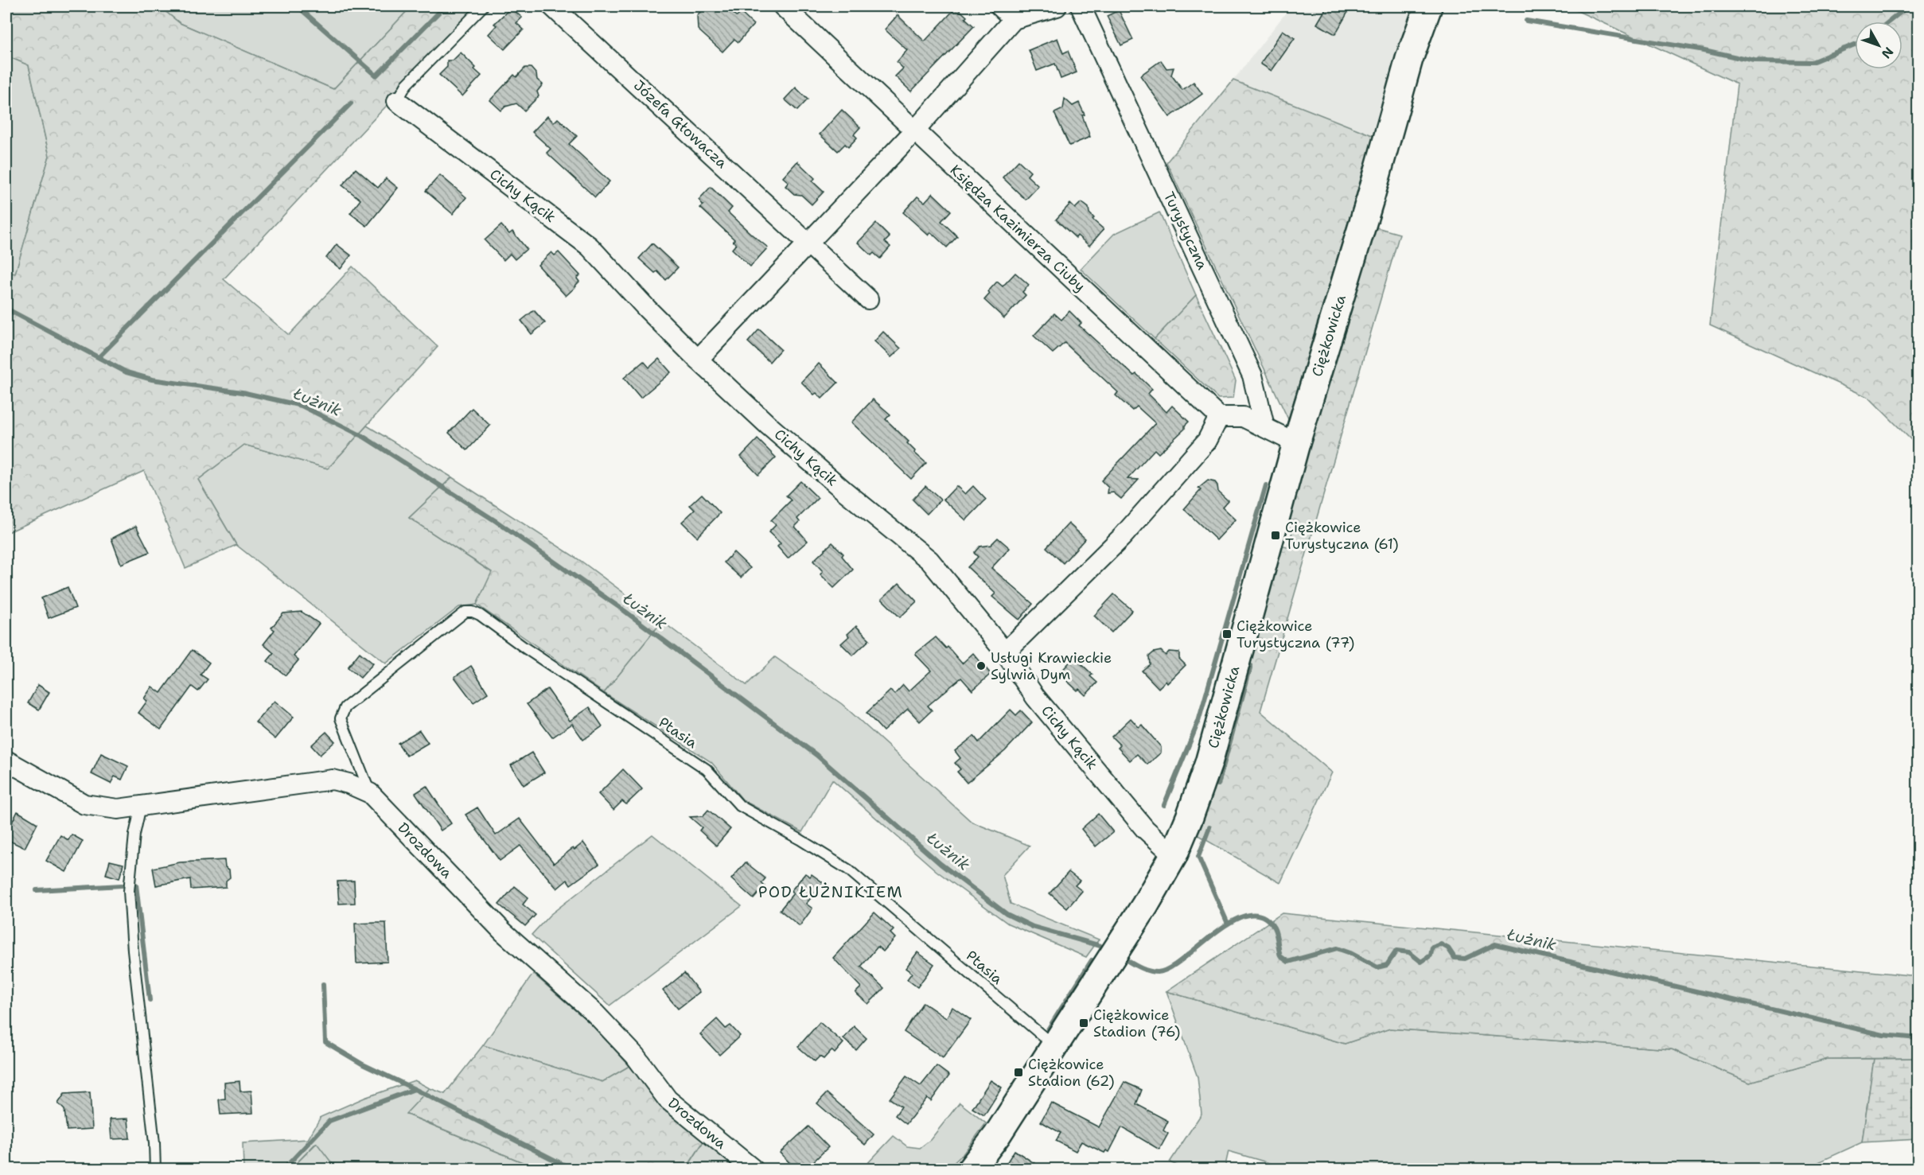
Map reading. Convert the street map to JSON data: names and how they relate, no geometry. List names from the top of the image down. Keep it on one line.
{"streets":{"street":["Józefa Głowacza","Cichy Kącik","Księdza Kazimierza Ciuby","Turystyczna","Ciężkowicka","Drozdowa"],"lane":["Ptasia"]},"crossings":[["Cichy Kącik","Ciężkowicka"],["Ciężkowicka","Ptasia"],["Ptasia","Drozdowa"]],"districts":["POD ŁUŻNIKIEM"],"water":["Łużnik"],"places":{"transit":["Ciężkowice Turystyczna (61)","Ciężkowice Turystyczna (77)","Ciężkowice Stadion (76)","Ciężkowice Stadion (62)"],"other":["Usługi Krawieckie Sylwia Dym"]},"north":"bottom right"}
